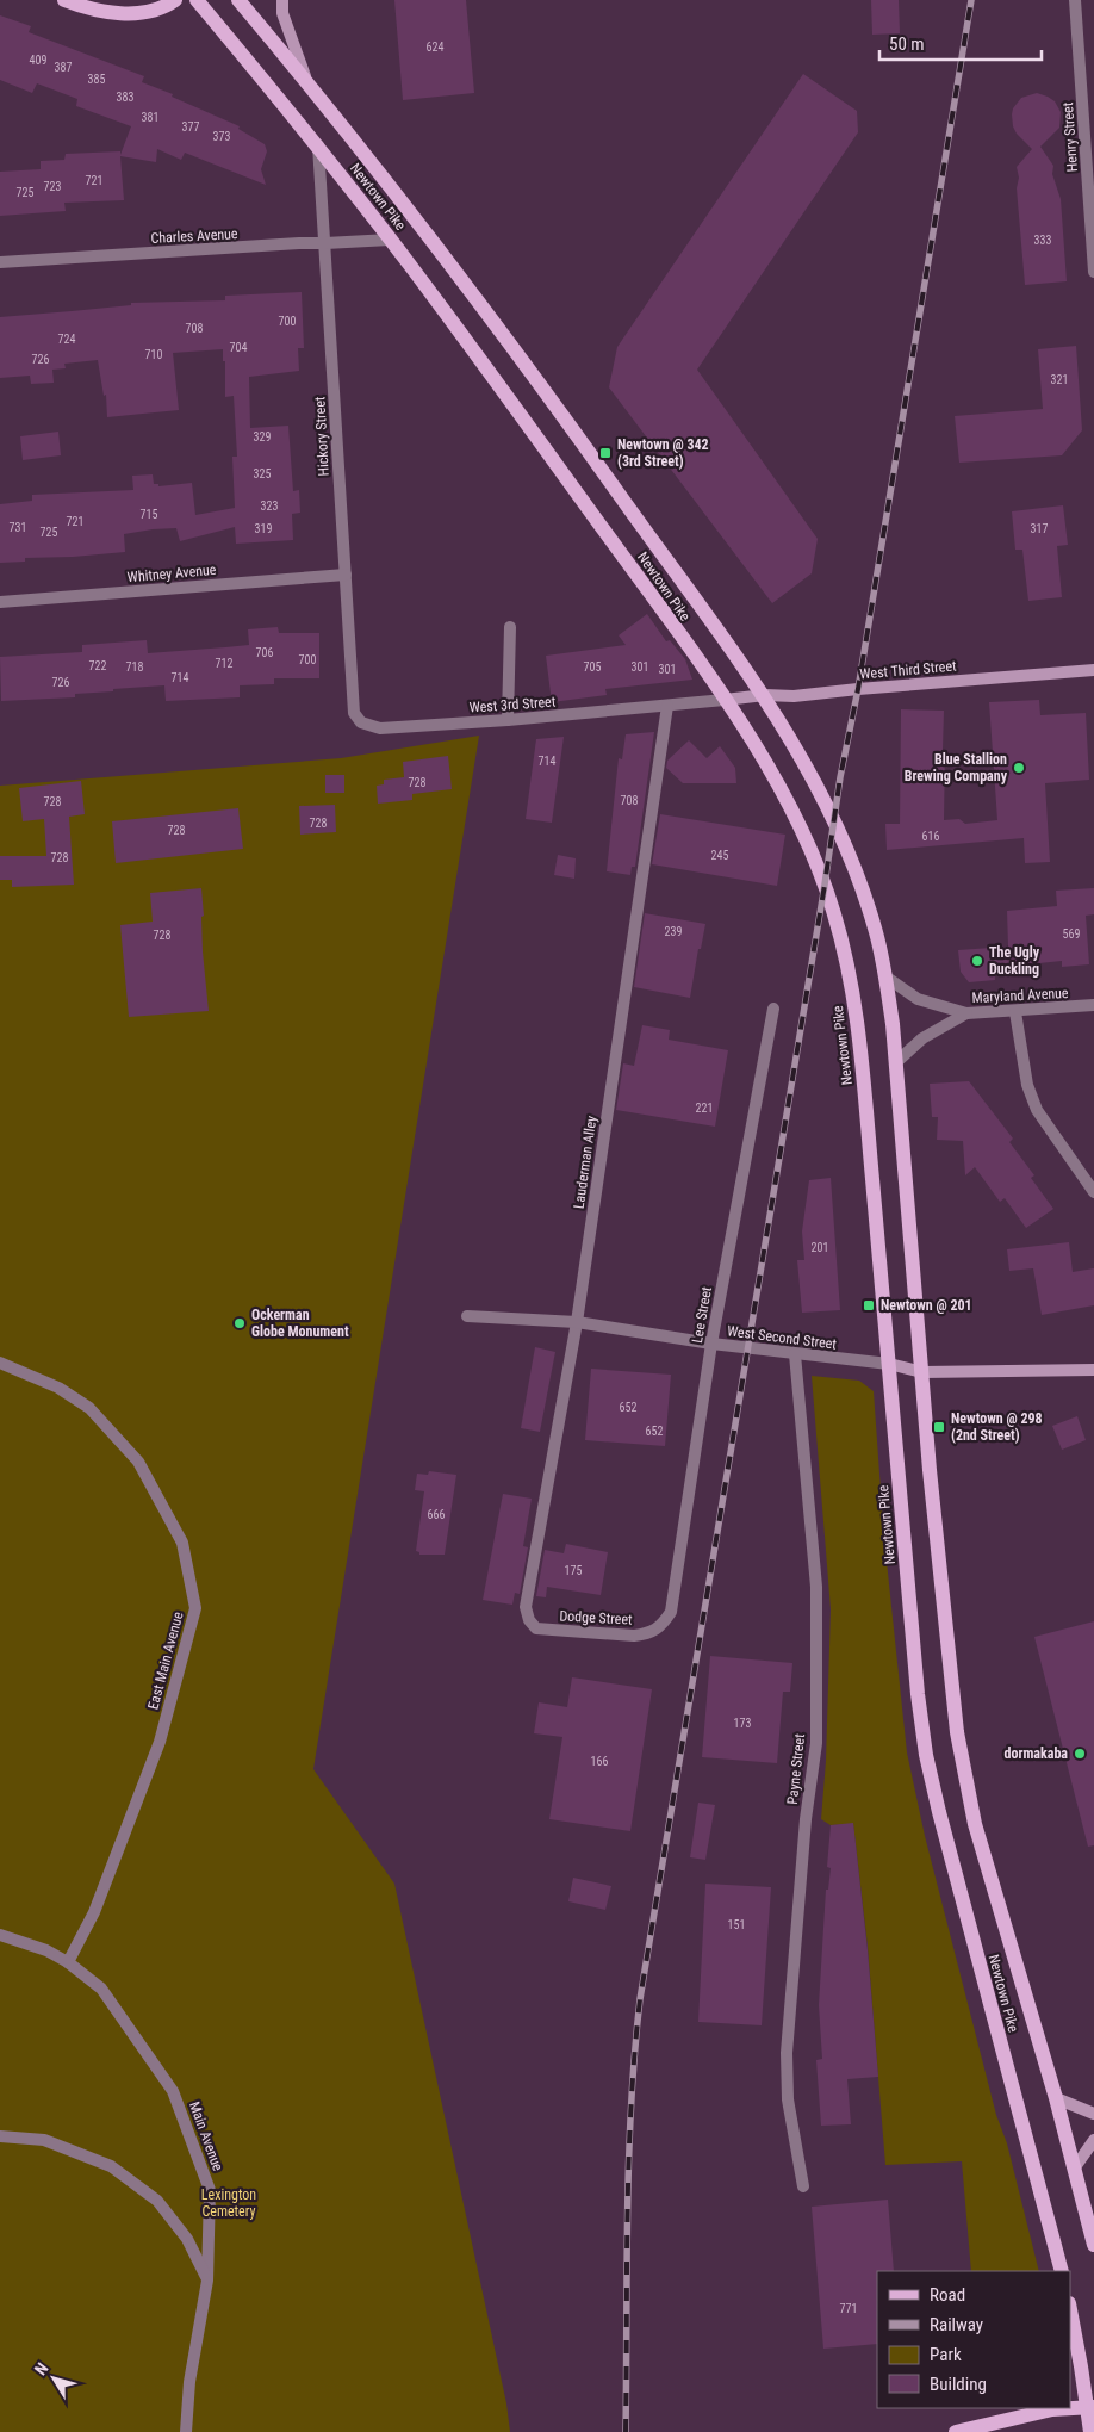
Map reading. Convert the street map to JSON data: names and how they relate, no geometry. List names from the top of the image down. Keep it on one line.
{"streets":{"main road":["Newtown Pike","West Third Street","West Second Street"],"street":["Henry Street","Charles Avenue","Hickory Street","Whitney Avenue","West 3rd Street","Maryland Avenue","Lauderman Alley","Lee Street","Dodge Street","East Main Avenue","Payne Street","Main Avenue"]},"crossings":[["Newtown Pike","Charles Avenue"],["Newtown Pike","Hickory Street"],["Newtown Pike","West Third Street"],["Newtown Pike","West 3rd Street"],["Newtown Pike","Maryland Avenue"],["Newtown Pike","West Second Street"],["Charles Avenue","Hickory Street"],["Hickory Street","Whitney Avenue"],["Hickory Street","West 3rd Street"],["West Third Street","West 3rd Street"],["West 3rd Street","Lauderman Alley"],["Lauderman Alley","West Second Street"],["Lauderman Alley","Dodge Street"],["Lee Street","West Second Street"],["Lee Street","Dodge Street"],["West Second Street","Payne Street"],["East Main Avenue","Main Avenue"]],"parks":["Lexington Cemetery"],"places":{"transit":["Newtown @ 342 (3rd Street)","Newtown @ 201","Newtown @ 298 (2nd Street)"],"other":["Blue Stallion Brewing Company","The Ugly Duckling","Ockerman Globe Monument","dormakaba"]},"house_numbers":["624","409","387","385","383","381","377","373","721","723","725","333","700","708","724","704","710","726","321","329","325","323","715","721","731","319","317","725","706","700","712","722","718","705","301","301","714","726","714","728","708","728","728","728","616","245","728","239","569","728","221","201","652","652","666","175","173","166","151","771"],"legend":["Road","Railway","Park","Building"],"scale_bar":"50 m","north":"top left"}
